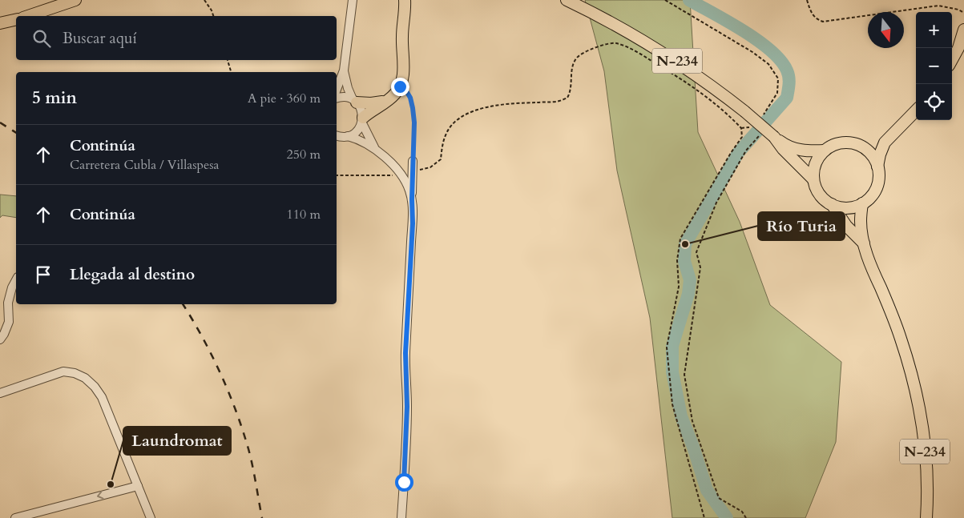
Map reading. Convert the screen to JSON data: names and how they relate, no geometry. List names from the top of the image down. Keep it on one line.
{"streets":{"highway":["N-234"]},"places":["Río Turia","Laundromat"],"north":"bottom","page":{"map_buttons":["+","−"],"search":"Buscar aquí","heading":["5 min","A pie · 360 m"],"list":[["Continúa","Carretera Cubla / Villaspesa","250 m"],["Continúa","110 m"],"Llegada al destino"]}}
